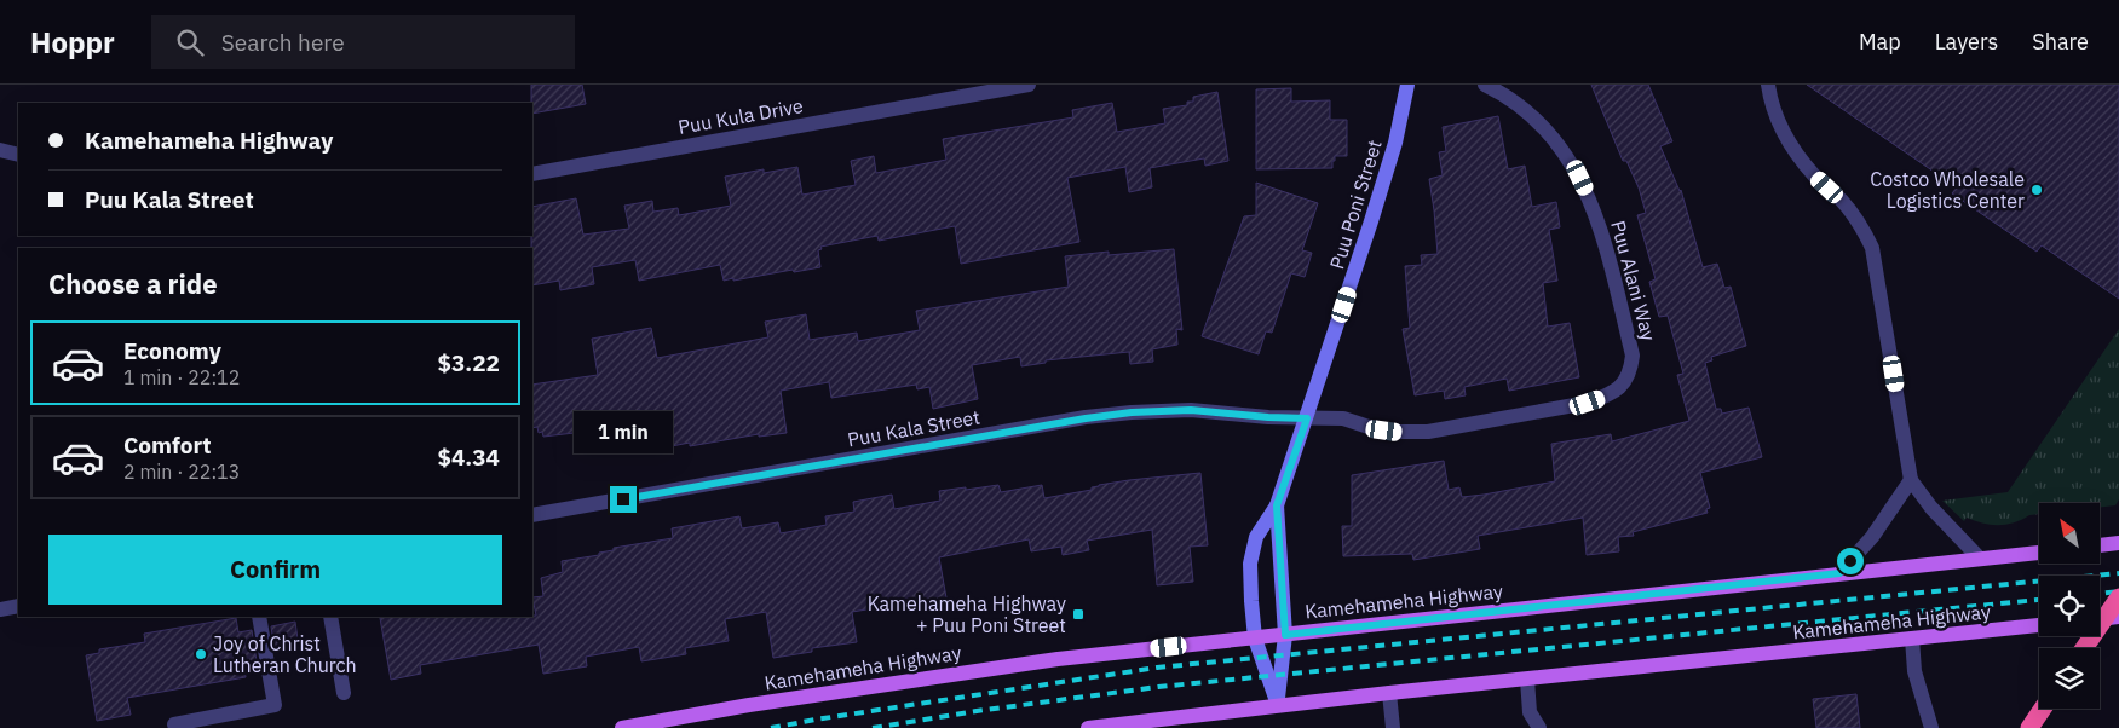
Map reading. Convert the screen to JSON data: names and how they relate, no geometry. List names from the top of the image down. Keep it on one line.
{"streets":{"main road":["Kamehameha Highway"],"street":["Puu Kula Drive","Puu Poni Street","Puu Alani Way","Puu Kala Street"]},"crossings":[["Puu Poni Street","Puu Alani Way"],["Puu Poni Street","Puu Kala Street"],["Puu Poni Street","Kamehameha Highway"],["Puu Alani Way","Puu Kala Street"]],"places":{"other":["Costco Wholesale Logistics Center","Joy of Christ Lutheran Church"],"transit":["Kamehameha Highway + Puu Poni Street"]},"north":"top left","page":{"header":"Hoppr","search":"Search here","nav":["Map","Layers","Share"],"banner":["Kamehameha Highway","Puu Kala Street"],"heading":"Choose a ride","list":[{"name":"Economy","note":"1 min · 22:12","value":"$3.22"},{"name":"Comfort","note":"2 min · 22:13","value":"$4.34"}],"bubble":"1 min","buttons":"Confirm"}}
